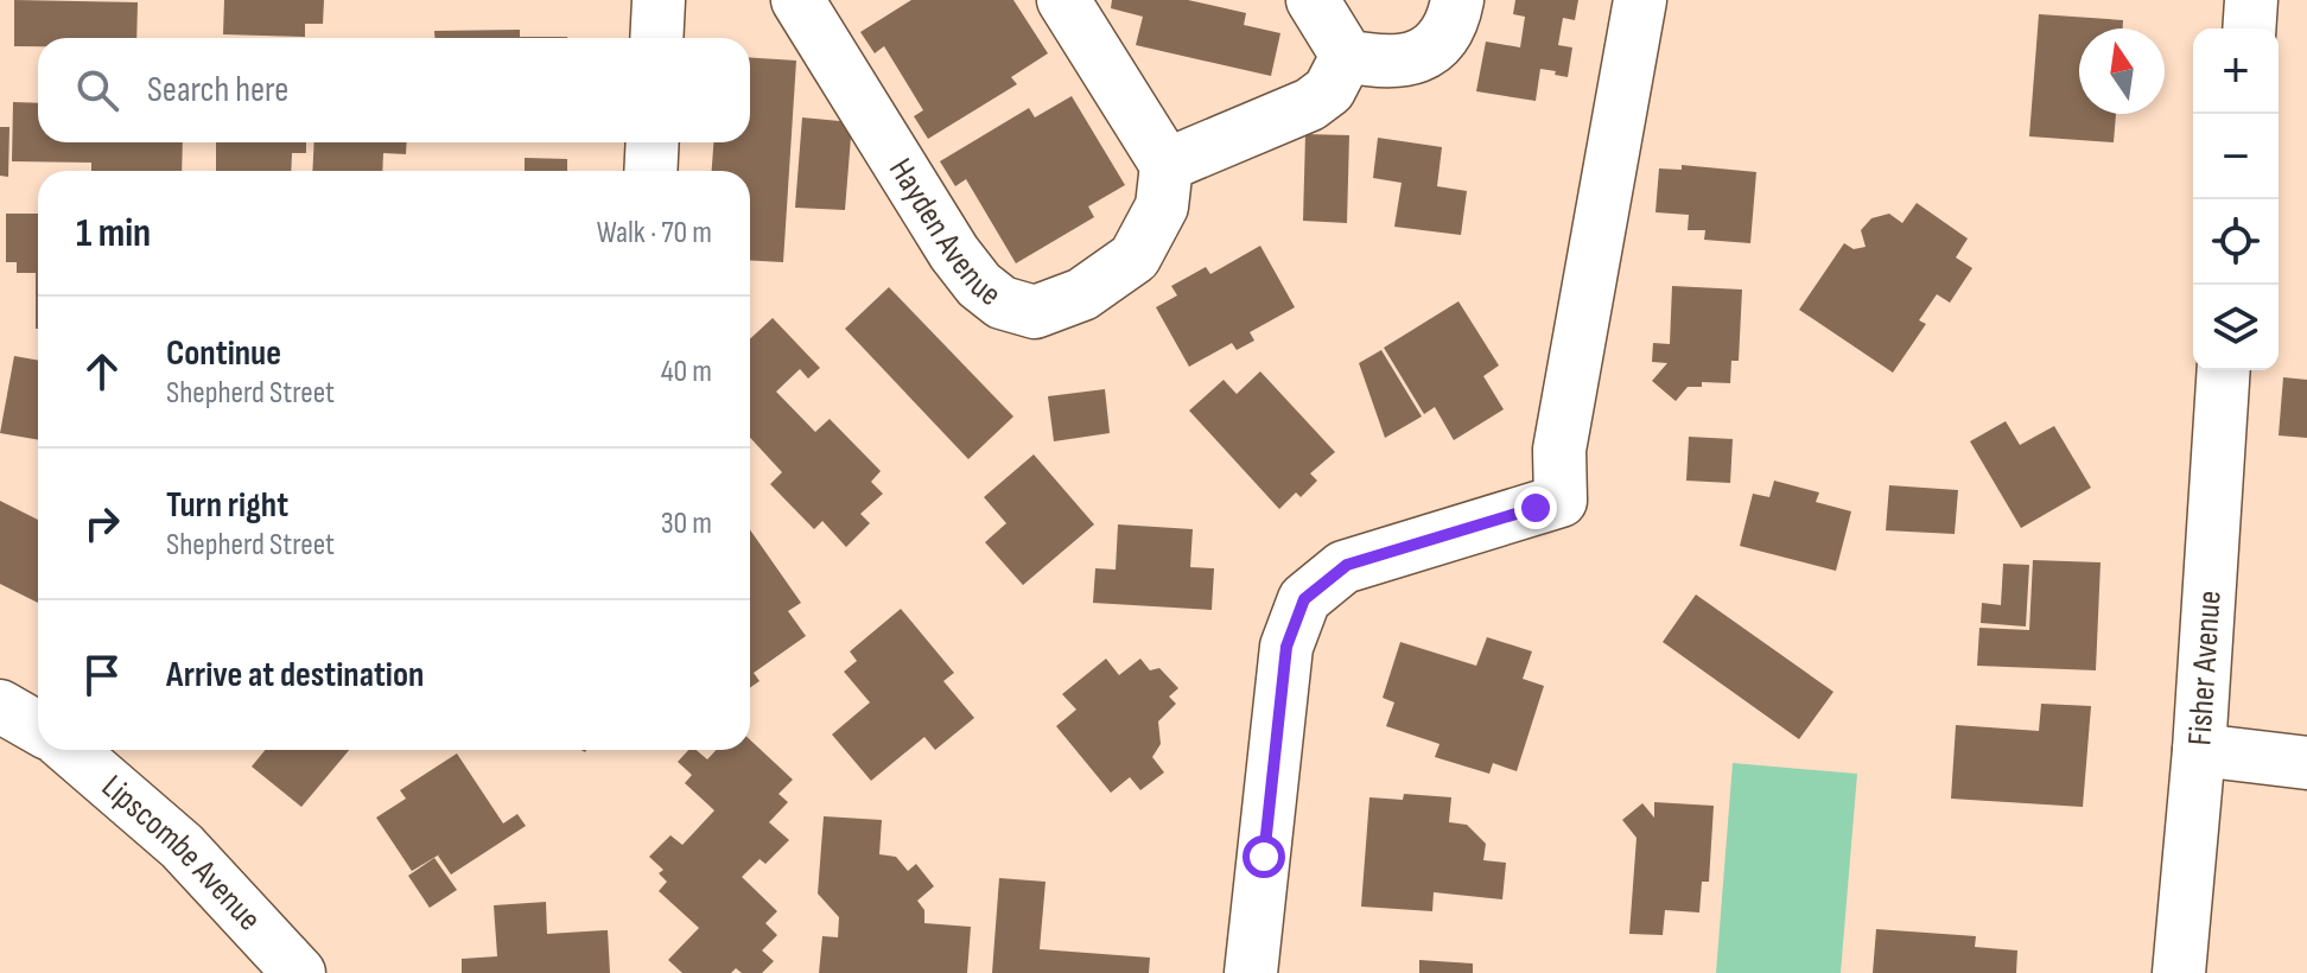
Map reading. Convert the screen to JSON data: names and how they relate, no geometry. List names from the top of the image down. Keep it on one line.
{"streets":{"street":["Hayden Avenue","Fisher Avenue","Lipscombe Avenue"]},"north":"top","page":{"map_buttons":["+","−"],"search":"Search here","heading":["1 min","Walk · 70 m"],"list":[["Continue","Shepherd Street","40 m"],["Turn right","Shepherd Street","30 m"],"Arrive at destination"]}}
